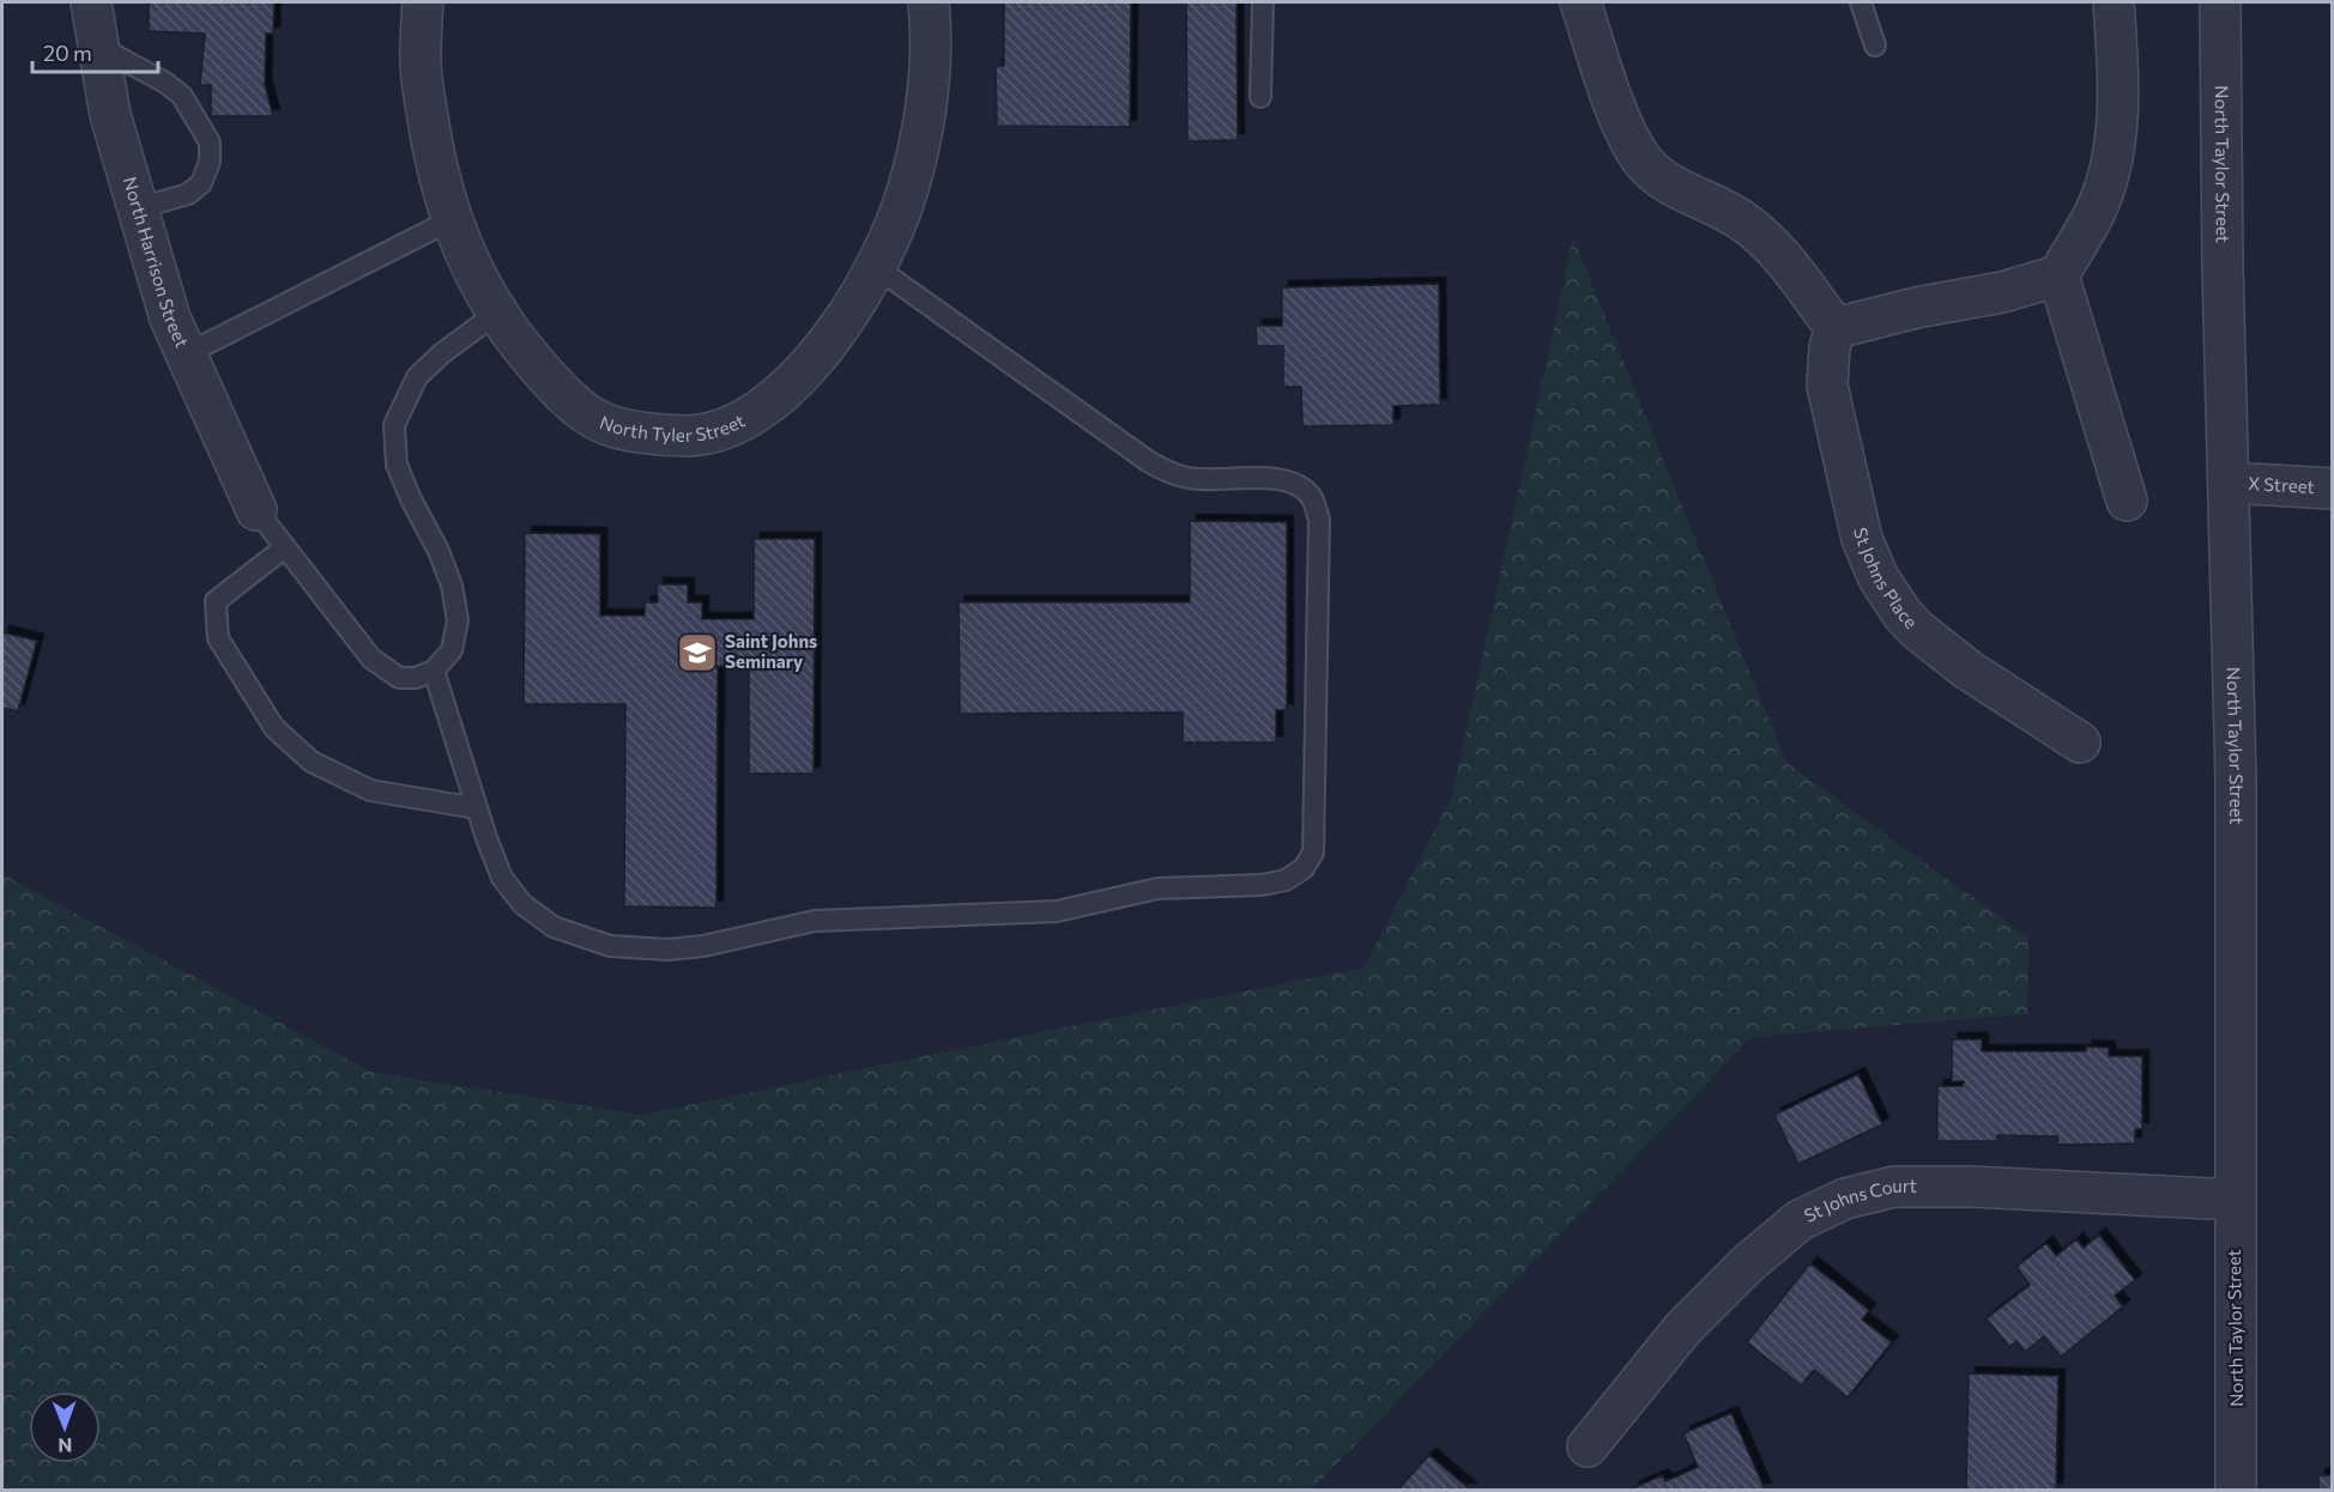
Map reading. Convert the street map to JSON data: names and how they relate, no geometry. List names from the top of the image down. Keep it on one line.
{"streets":{"street":["North Taylor Street","North Harrison Street","North Tyler Street","X Street","St Johns Place","St Johns Court"]},"crossings":[["North Taylor Street","X Street"],["North Taylor Street","St Johns Court"]],"places":{"school or university":["Saint Johns Seminary"]},"scale_bar":"20 m","north":"bottom"}
